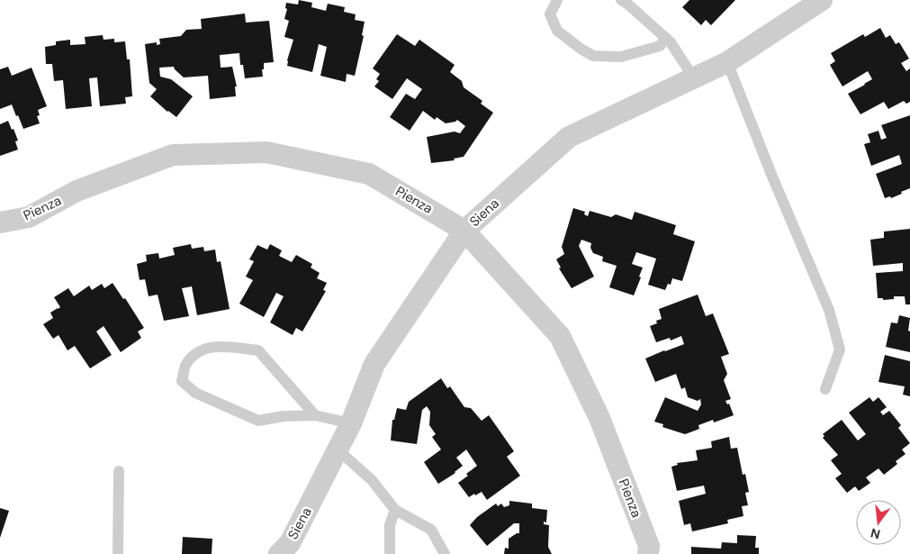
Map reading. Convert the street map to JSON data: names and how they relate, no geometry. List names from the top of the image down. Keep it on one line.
{"streets":{"street":["Pienza","Siena"]},"crossings":[["Pienza","Siena"]],"north":"bottom"}
